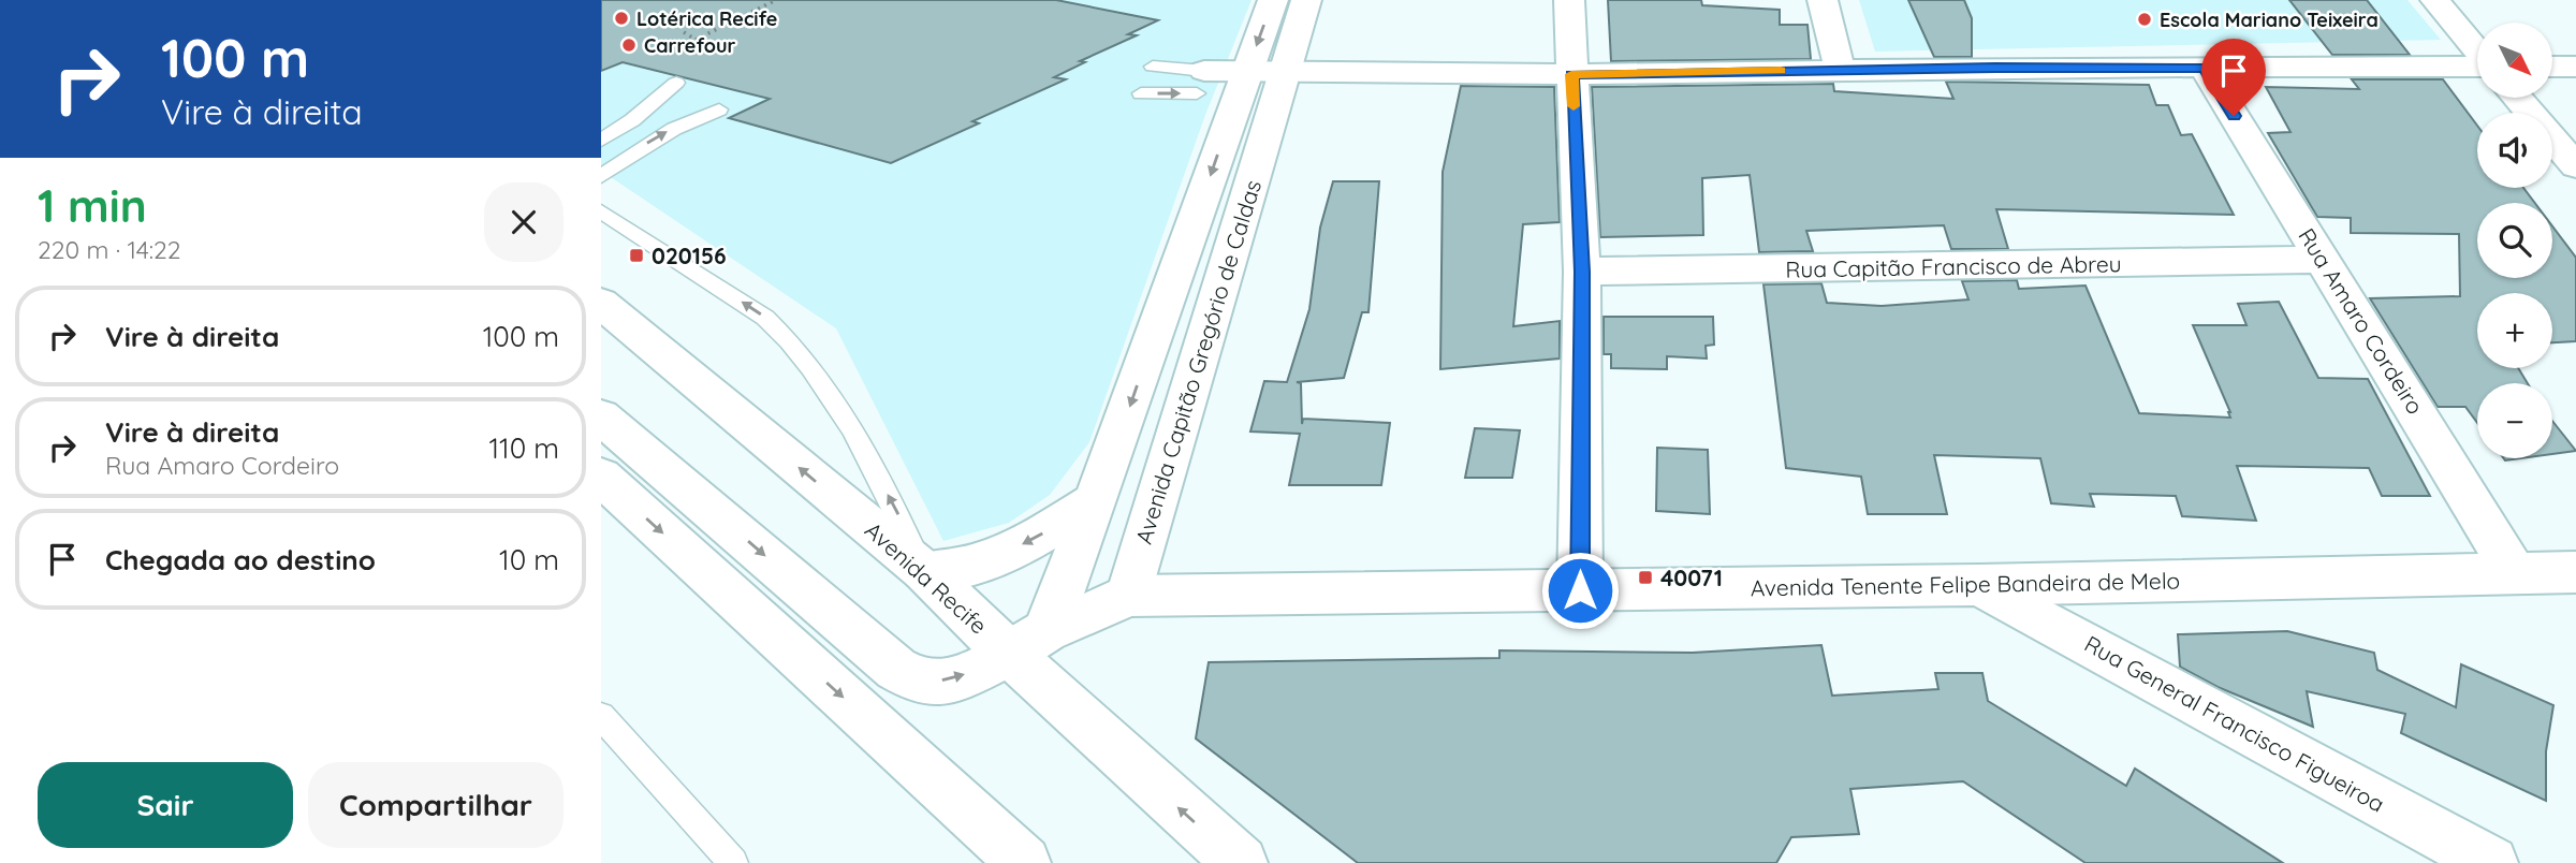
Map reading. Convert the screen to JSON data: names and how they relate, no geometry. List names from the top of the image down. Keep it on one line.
{"streets":{"street":["Rua Capitão Francisco de Abreu","Rua Amaro Cordeiro","Avenida Capitão Gregório de Caldas","Avenida Recife","Avenida Tenente Felipe Bandeira de Melo","Rua General Francisco Figueiroa"]},"crossings":[["Rua Capitão Francisco de Abreu","Rua Amaro Cordeiro"],["Rua Amaro Cordeiro","Avenida Tenente Felipe Bandeira de Melo"],["Avenida Capitão Gregório de Caldas","Avenida Recife"],["Avenida Capitão Gregório de Caldas","Avenida Tenente Felipe Bandeira de Melo"],["Avenida Tenente Felipe Bandeira de Melo","Rua General Francisco Figueiroa"]],"places":{"other":["Lotérica Recife","Escola Mariano Teixeira","Carrefour"],"transit":["020156","40071"]},"north":"bottom right","page":{"turn":["100 m","Vire à direita"],"map_buttons":["+","−"],"heading":["1 min","220 m · 14:22"],"list":[{"name":"Vire à direita","value":"100 m"},{"name":"Vire à direita","note":"Rua Amaro Cordeiro","value":"110 m"},{"name":"Chegada ao destino","value":"10 m"}],"buttons":["Sair","Compartilhar"]}}
